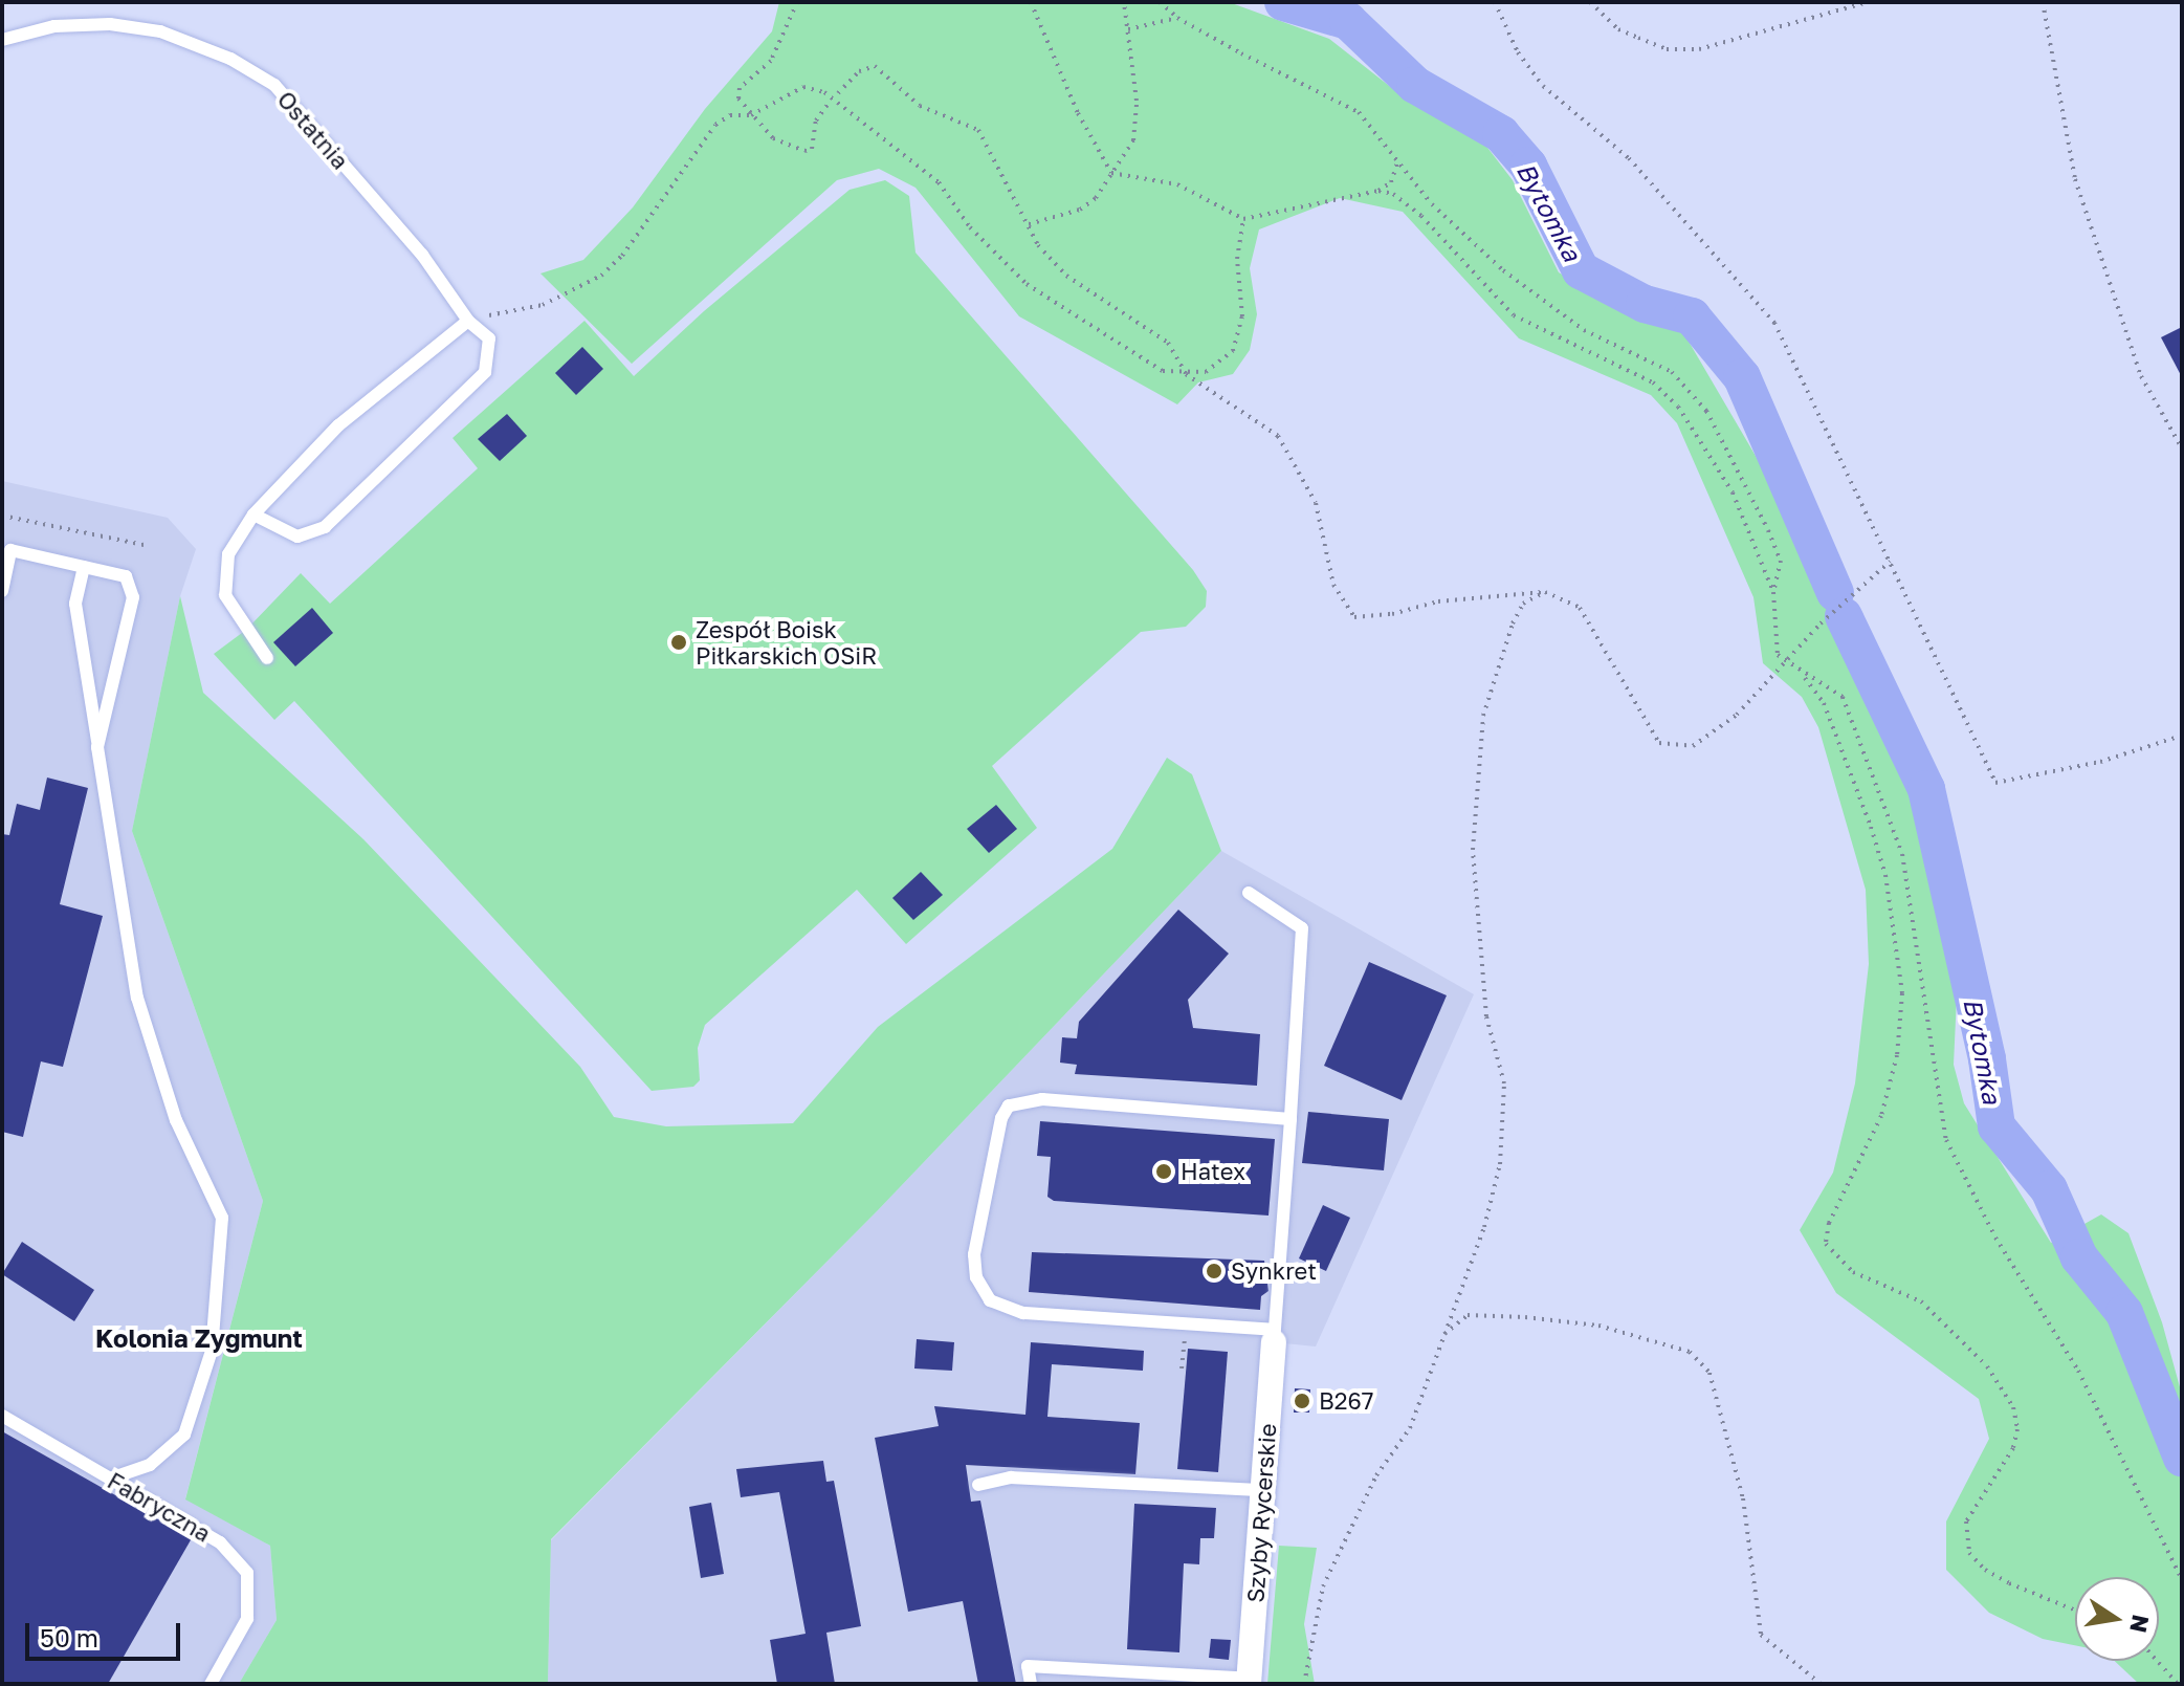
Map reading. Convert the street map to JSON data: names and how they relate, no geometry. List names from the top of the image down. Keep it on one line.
{"streets":{"street":["Szyby Rycerskie"],"lane":["Ostatnia","Fabryczna"]},"districts":["Kolonia Zygmunt"],"water":["Bytomka"],"places":["Zespół Boisk Piłkarskich OSiR","Hatex","Synkret","B267"],"scale_bar":"50 m","north":"right"}
